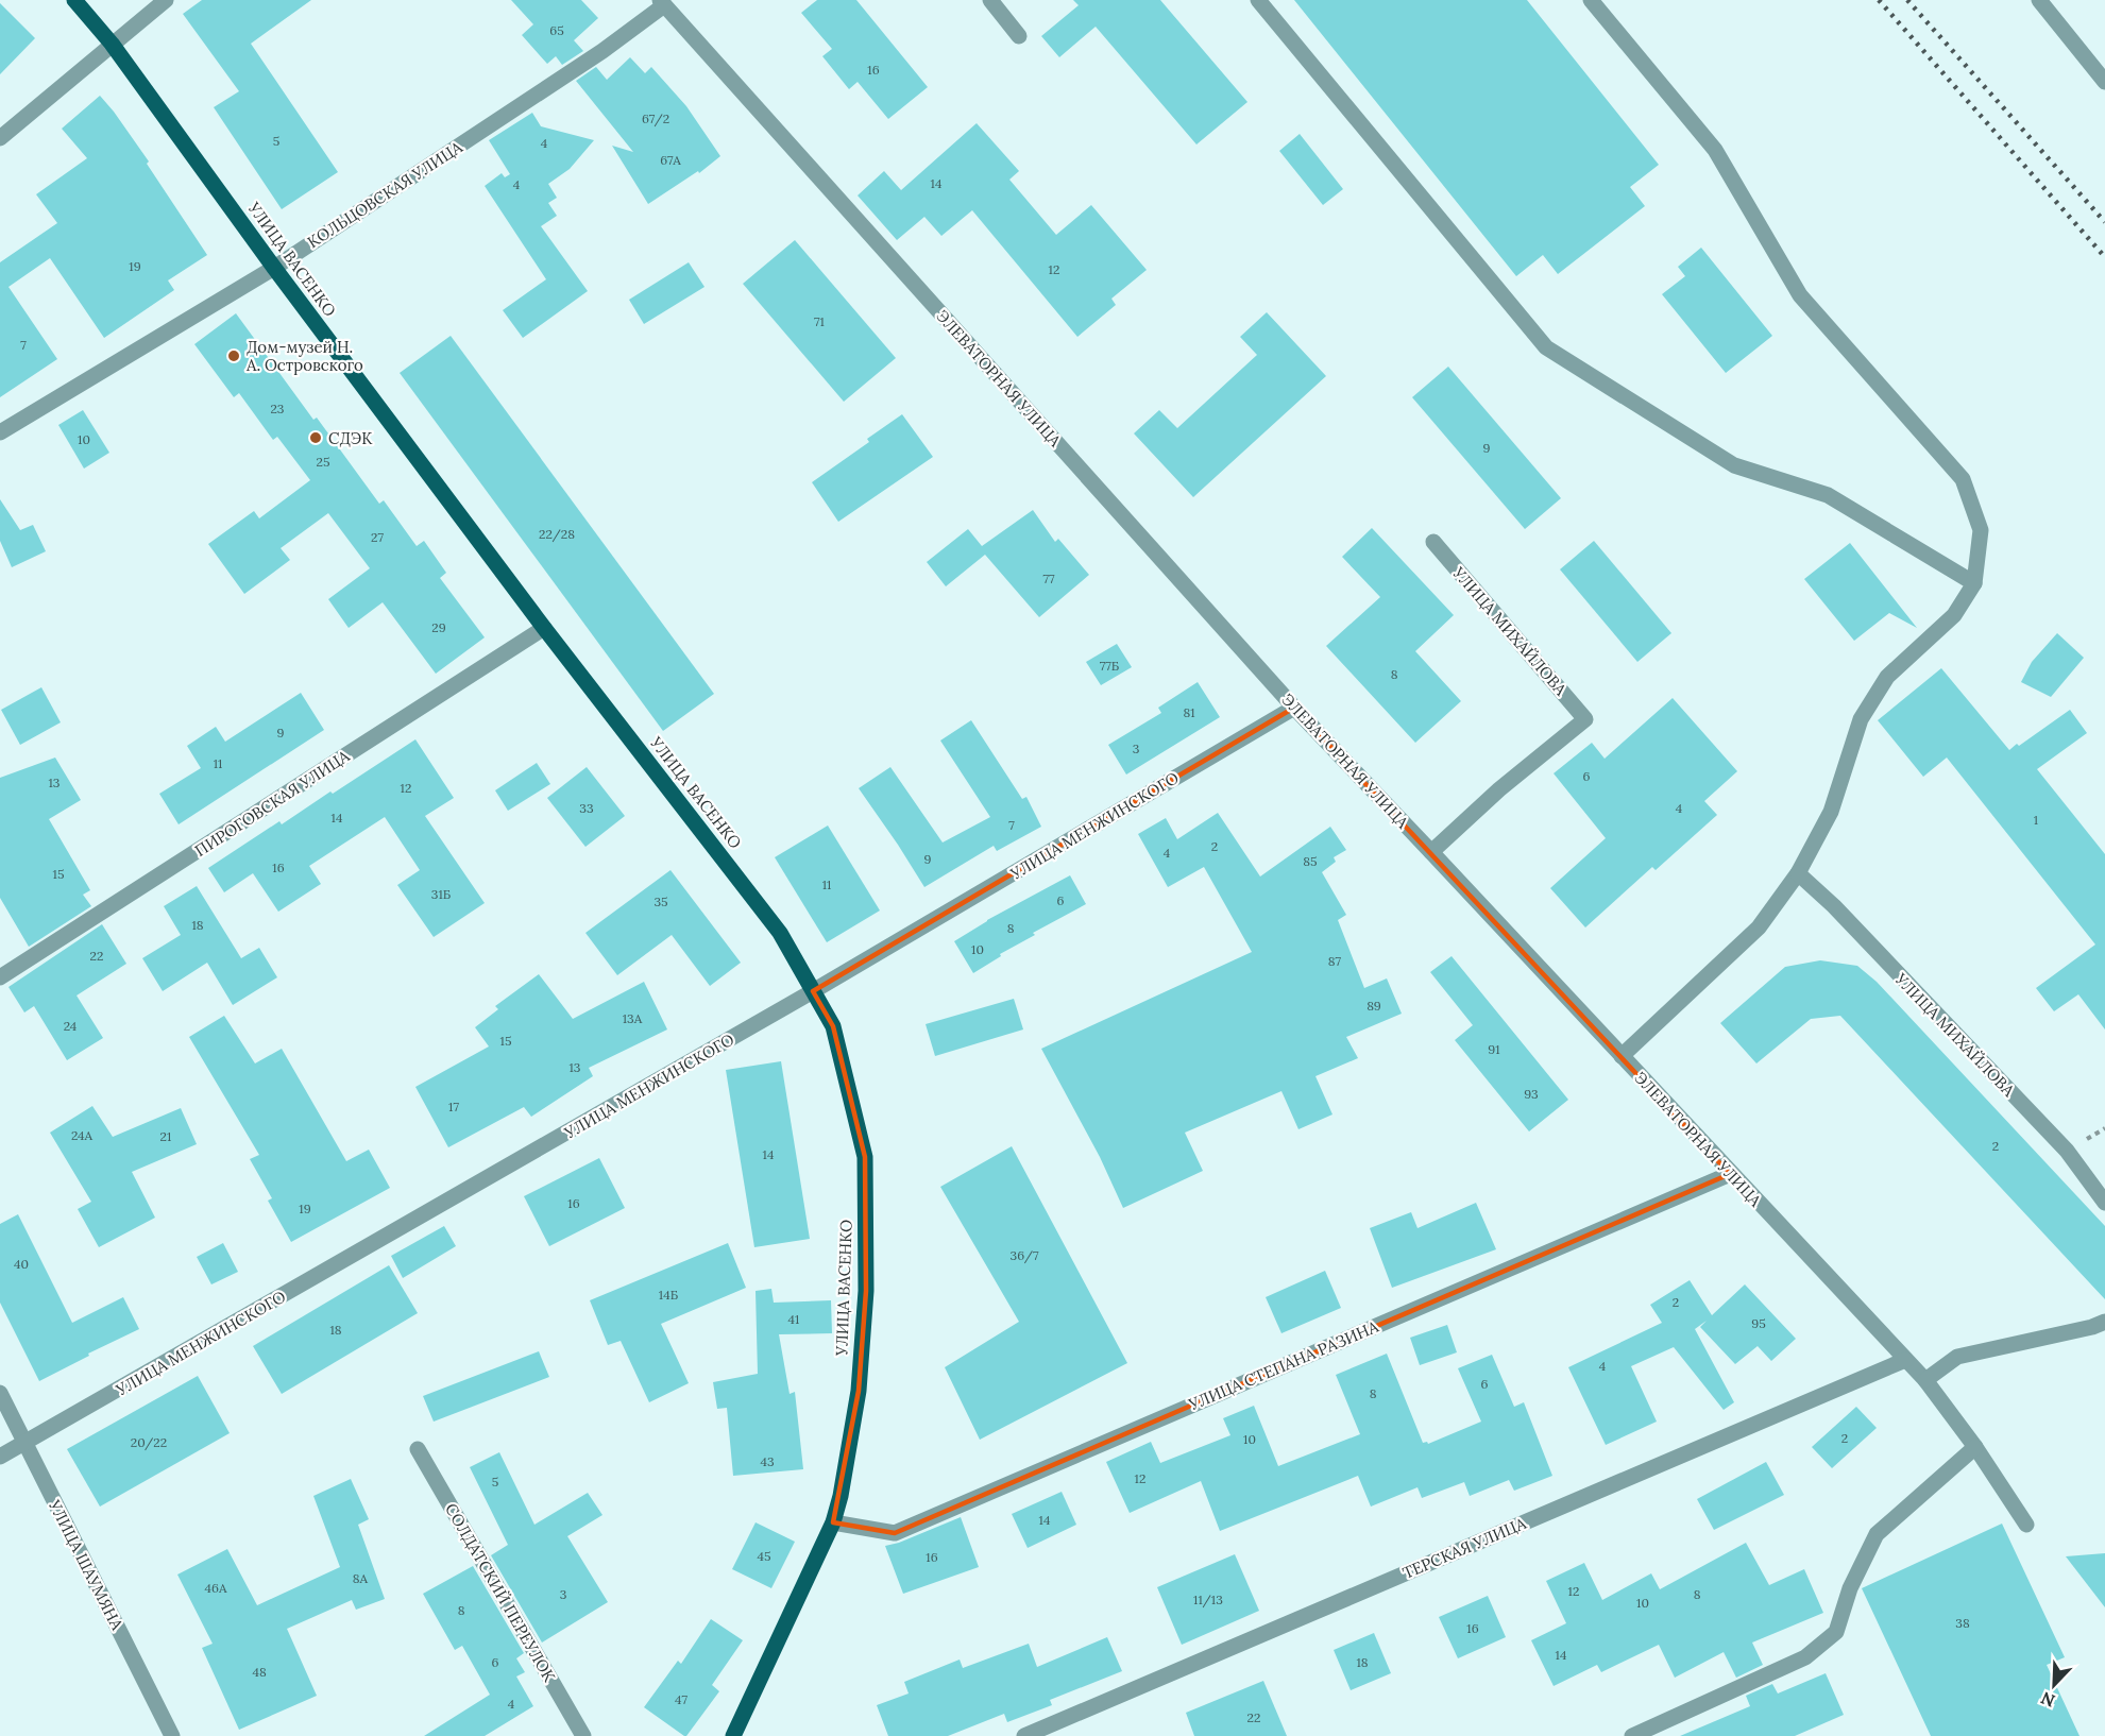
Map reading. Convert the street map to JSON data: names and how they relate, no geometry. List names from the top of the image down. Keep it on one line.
{"streets":{"main road":["УЛИЦА ВАСЕНКО"],"street":["КОЛЬЦОВСКАЯ УЛИЦА","ЭЛЕВАТОРНАЯ УЛИЦА","УЛИЦА МИХАЙЛОВА","ПИРОГОВСКАЯ УЛИЦА","УЛИЦА МЕНЖИНСКОГО","УЛИЦА СТЕПАНА РАЗИНА","ТЕРСКАЯ УЛИЦА","УЛИЦА ШАУМЯНА","СОЛДАТСКИЙ ПЕРЕУЛОК"]},"crossings":[["КОЛЬЦОВСКАЯ УЛИЦА","УЛИЦА ВАСЕНКО"],["КОЛЬЦОВСКАЯ УЛИЦА","ЭЛЕВАТОРНАЯ УЛИЦА"],["УЛИЦА ВАСЕНКО","ПИРОГОВСКАЯ УЛИЦА"],["УЛИЦА ВАСЕНКО","УЛИЦА МЕНЖИНСКОГО"],["УЛИЦА ВАСЕНКО","УЛИЦА СТЕПАНА РАЗИНА"],["ЭЛЕВАТОРНАЯ УЛИЦА","УЛИЦА МИХАЙЛОВА"],["ЭЛЕВАТОРНАЯ УЛИЦА","УЛИЦА МЕНЖИНСКОГО"],["ЭЛЕВАТОРНАЯ УЛИЦА","УЛИЦА СТЕПАНА РАЗИНА"],["ЭЛЕВАТОРНАЯ УЛИЦА","ТЕРСКАЯ УЛИЦА"],["УЛИЦА МЕНЖИНСКОГО","УЛИЦА ШАУМЯНА"]],"places":["Дом-музей Н. А. Островского","СДЭК"],"house_numbers":["65","16","67/2","5","4","67А","14","4","19","12","71","7","23","10","9","25","22/28","27","77","29","77Б","8","81","9","3","11","6","13","12","33","4","14","1","7","2","4","9","85","16","15","11","31Б","6","35","18","8","10","22","87","89","13А","24","15","91","13","93","17","24А","21","2","14","16","19","36/7","40","14Б","2","41","95","18","4","6","8","2","10","20/22","43","12","5","14","45","16","8А","46А","12","3","8","11/13","10","8","38","16","14","6","18","48","47","4","22"],"north":"bottom left"}
